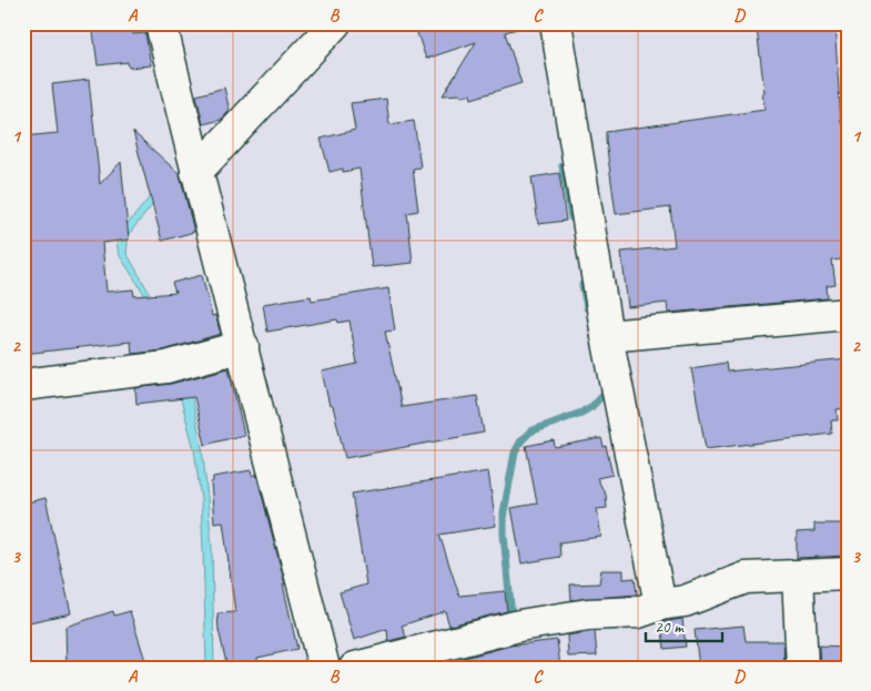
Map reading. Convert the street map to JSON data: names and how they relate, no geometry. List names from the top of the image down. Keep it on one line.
{"scale_bar":"20 m","grid":{"columns":["A","B","C","D"],"rows":["1","2","3"]}}
